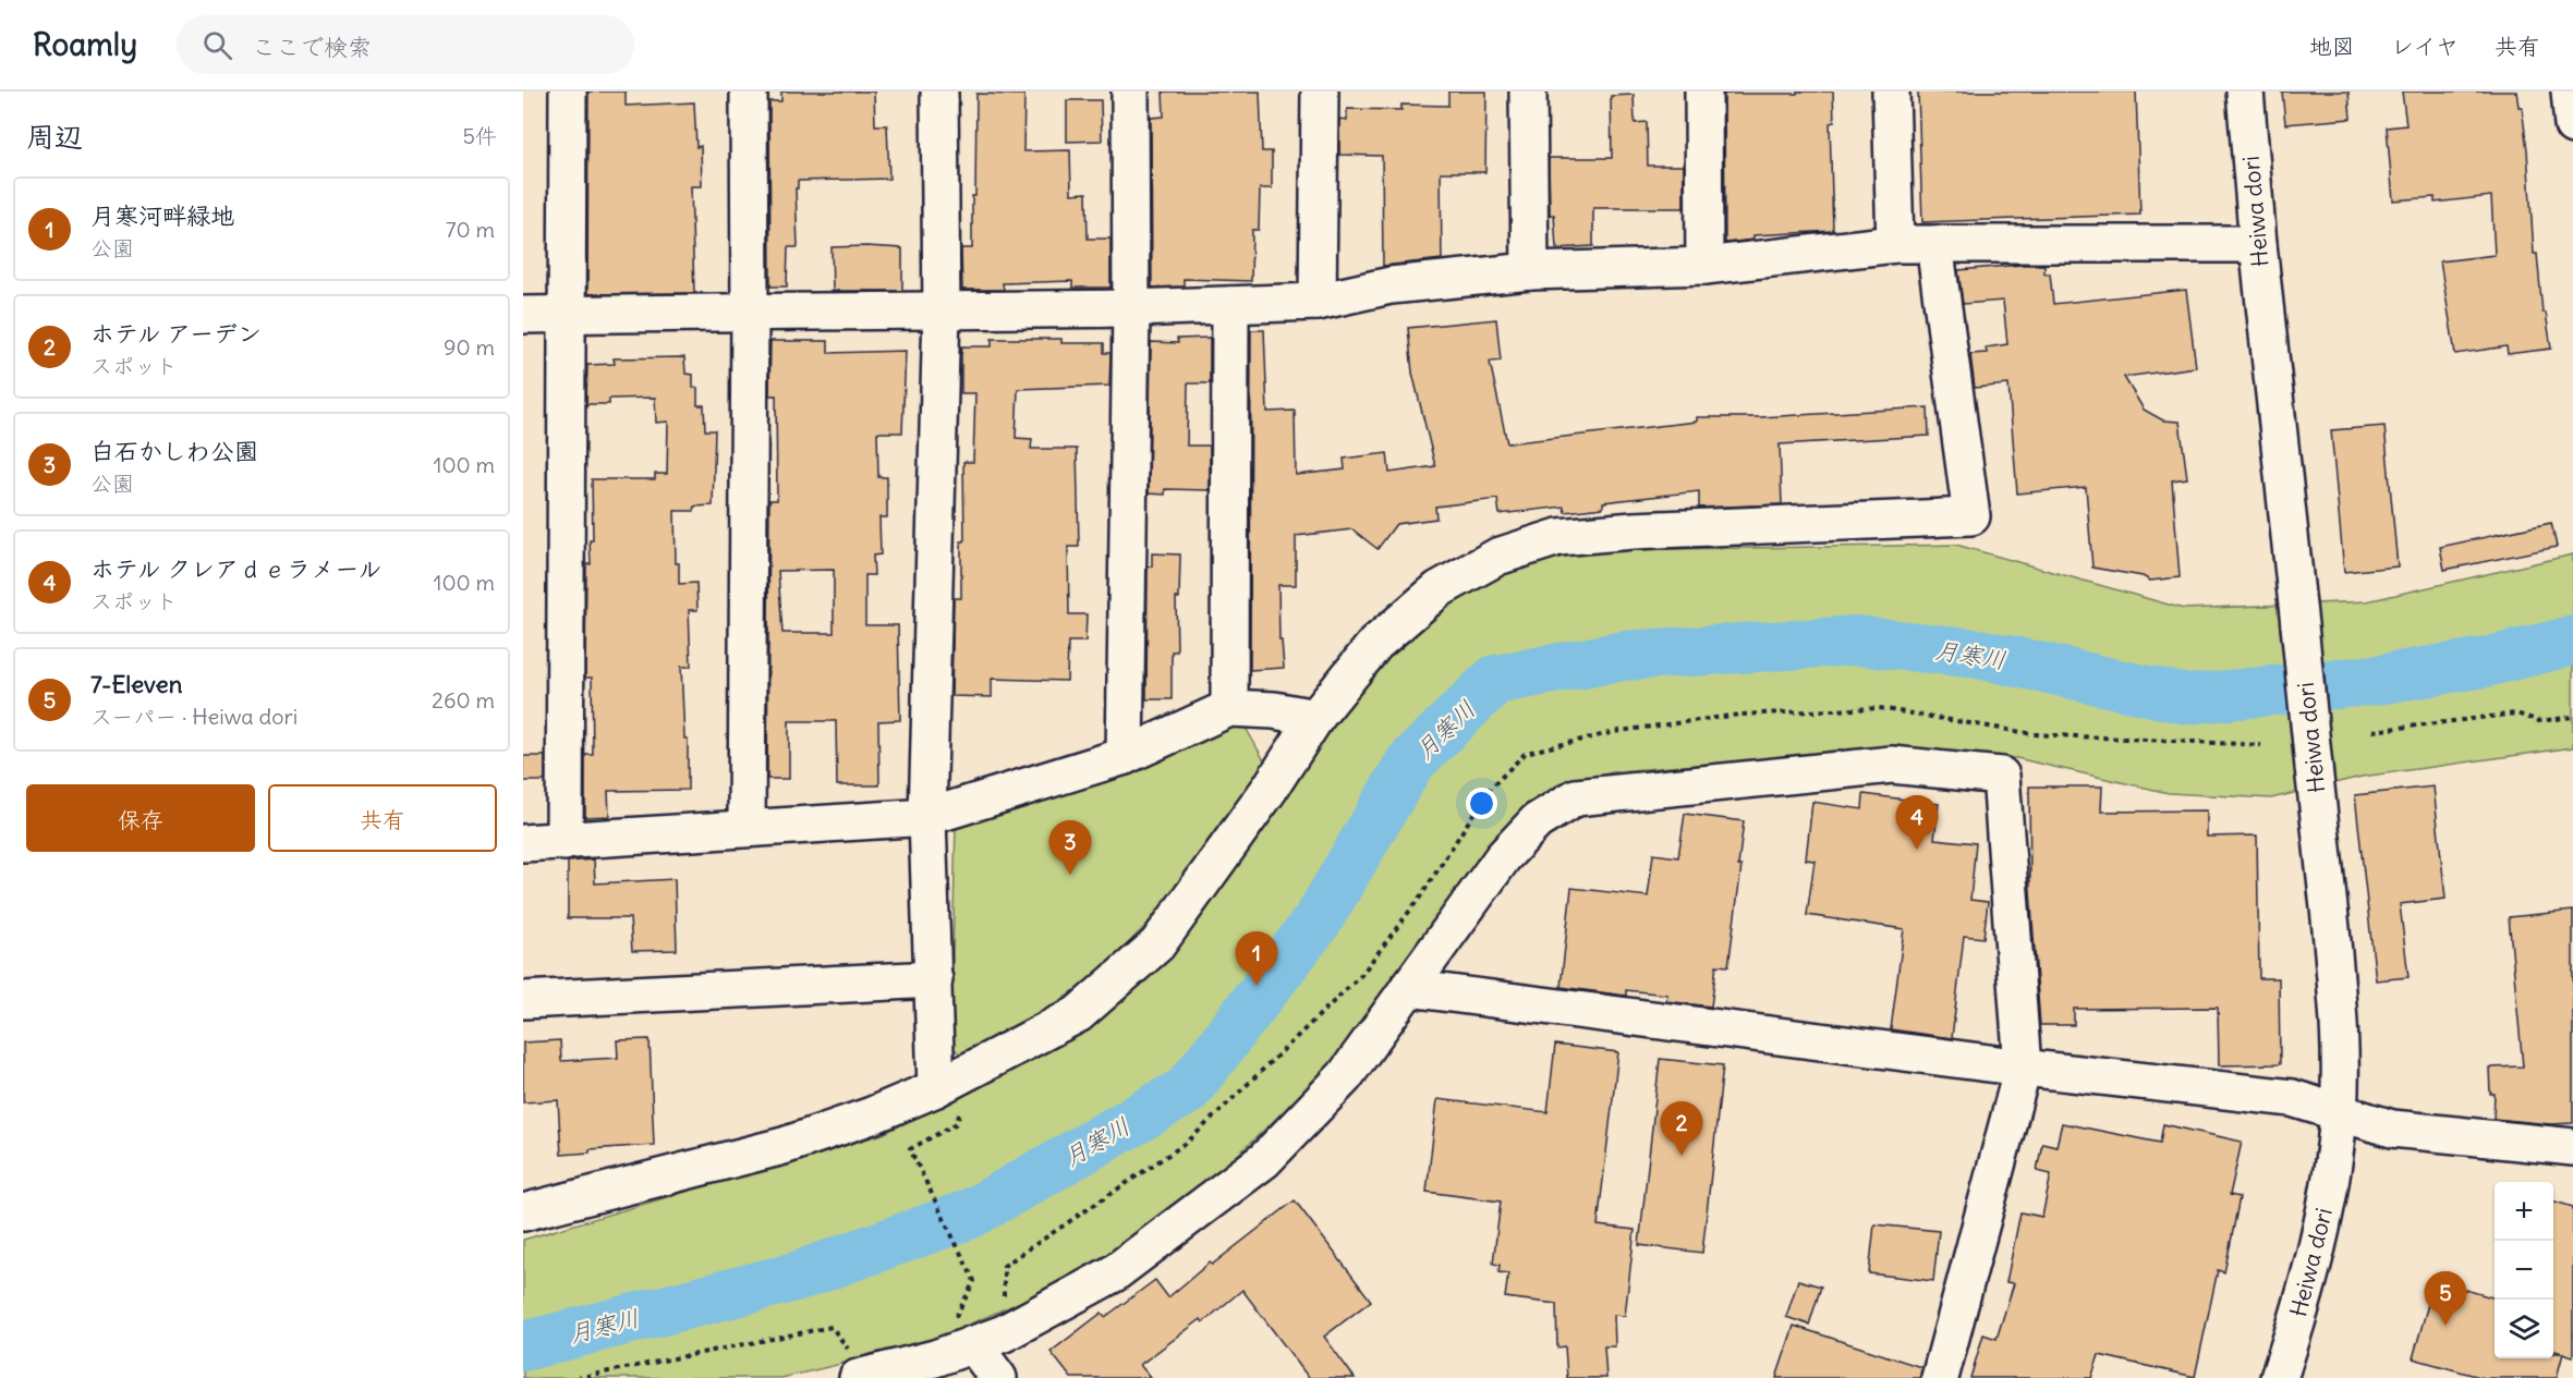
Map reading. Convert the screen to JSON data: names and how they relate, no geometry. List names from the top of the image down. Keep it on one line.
{"streets":{"street":["Heiwa dori"]},"water":["月寒川"],"page":{"header":"Roamly","search":"ここで検索","nav":["地図","レイヤ","共有"],"heading":["周辺","5件"],"list":[{"mark":"1","name":"月寒河畔緑地","note":"公園","value":"70 m"},{"mark":"2","name":"ホテル アーデン","note":"スポット","value":"90 m"},{"mark":"3","name":"白石かしわ公園","note":"公園","value":"100 m"},{"mark":"4","name":"ホテル クレアｄｅラメール","note":"スポット","value":"100 m"},{"mark":"5","name":"7-Eleven","note":"スーパー · Heiwa dori","value":"260 m"}],"buttons":["保存","共有"],"pins":["4","3","1","2","5"],"map_buttons":["+","−"]}}
